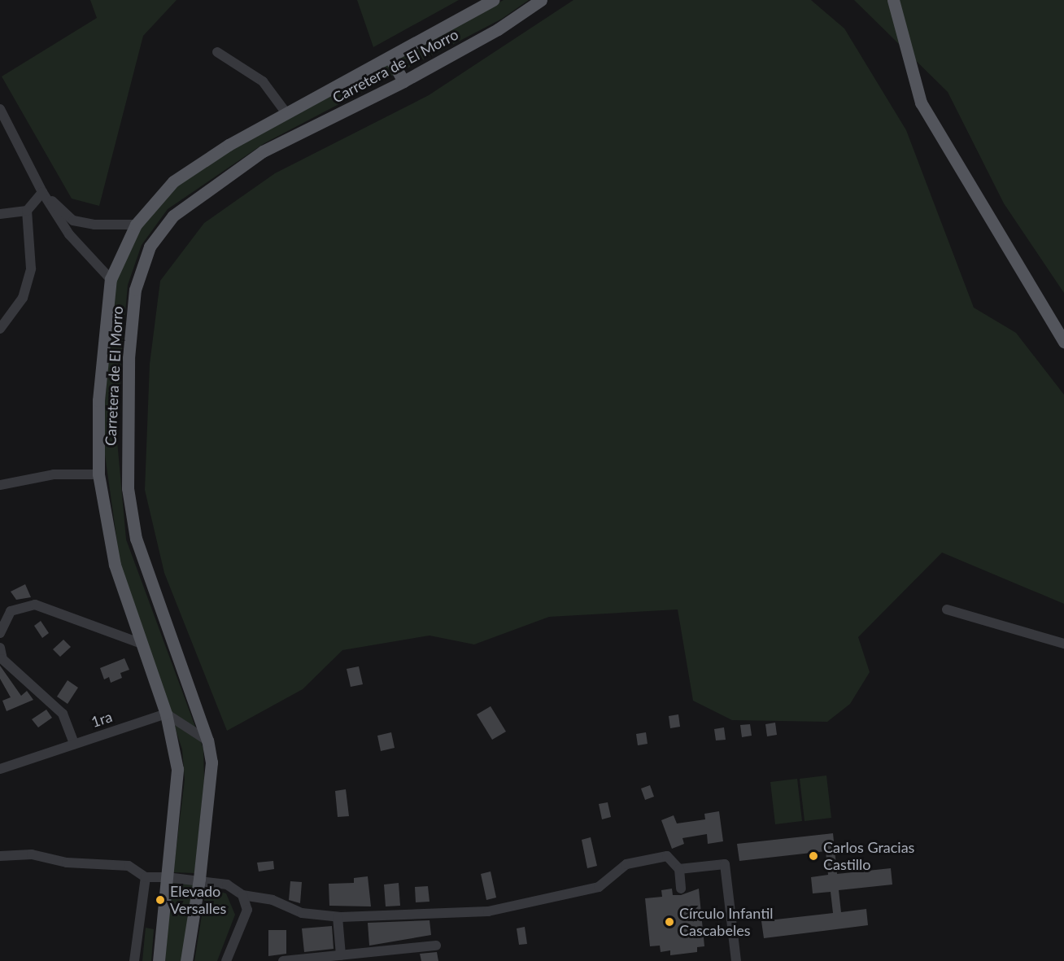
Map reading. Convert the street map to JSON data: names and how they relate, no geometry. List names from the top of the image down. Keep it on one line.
{"streets":{"main road":["Carretera de El Morro"],"street":["1ra"]},"crossings":[["Carretera de El Morro","1ra"]],"places":["Carlos Gracias Castillo","Elevado Versalles","Círculo Infantil Cascabeles"]}
